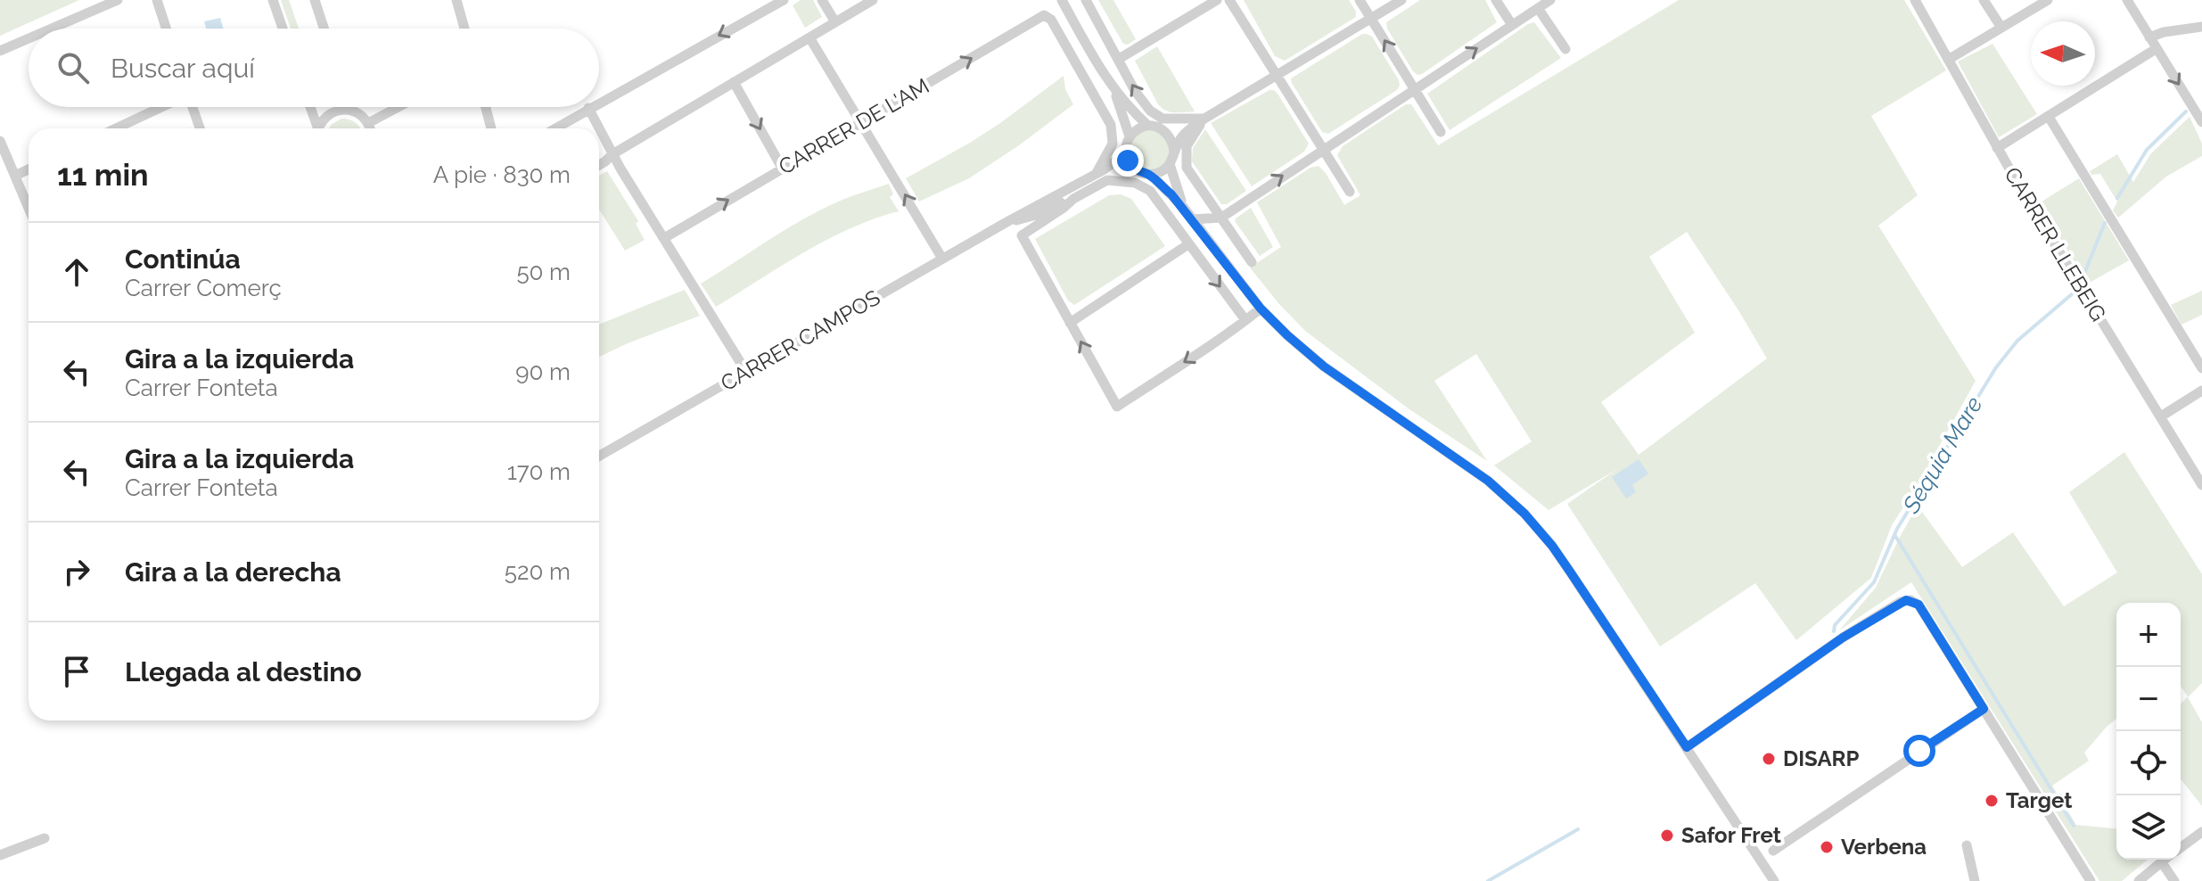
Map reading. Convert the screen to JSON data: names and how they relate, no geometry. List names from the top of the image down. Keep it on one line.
{"streets":{"street":["CARRER DE L'AM","CARRER LLEBEIG","CARRER CAMPOS"]},"water":["Séquia Mare"],"places":["DISARP","Target","Safor Fret","Verbena"],"north":"left","page":{"search":"Buscar aquí","heading":["11 min","A pie · 830 m"],"list":[["Continúa","Carrer Comerç","50 m"],["Gira a la izquierda","Carrer Fonteta","90 m"],["Gira a la izquierda","Carrer Fonteta","170 m"],["Gira a la derecha","520 m"],"Llegada al destino"],"map_buttons":["+","−"]}}
